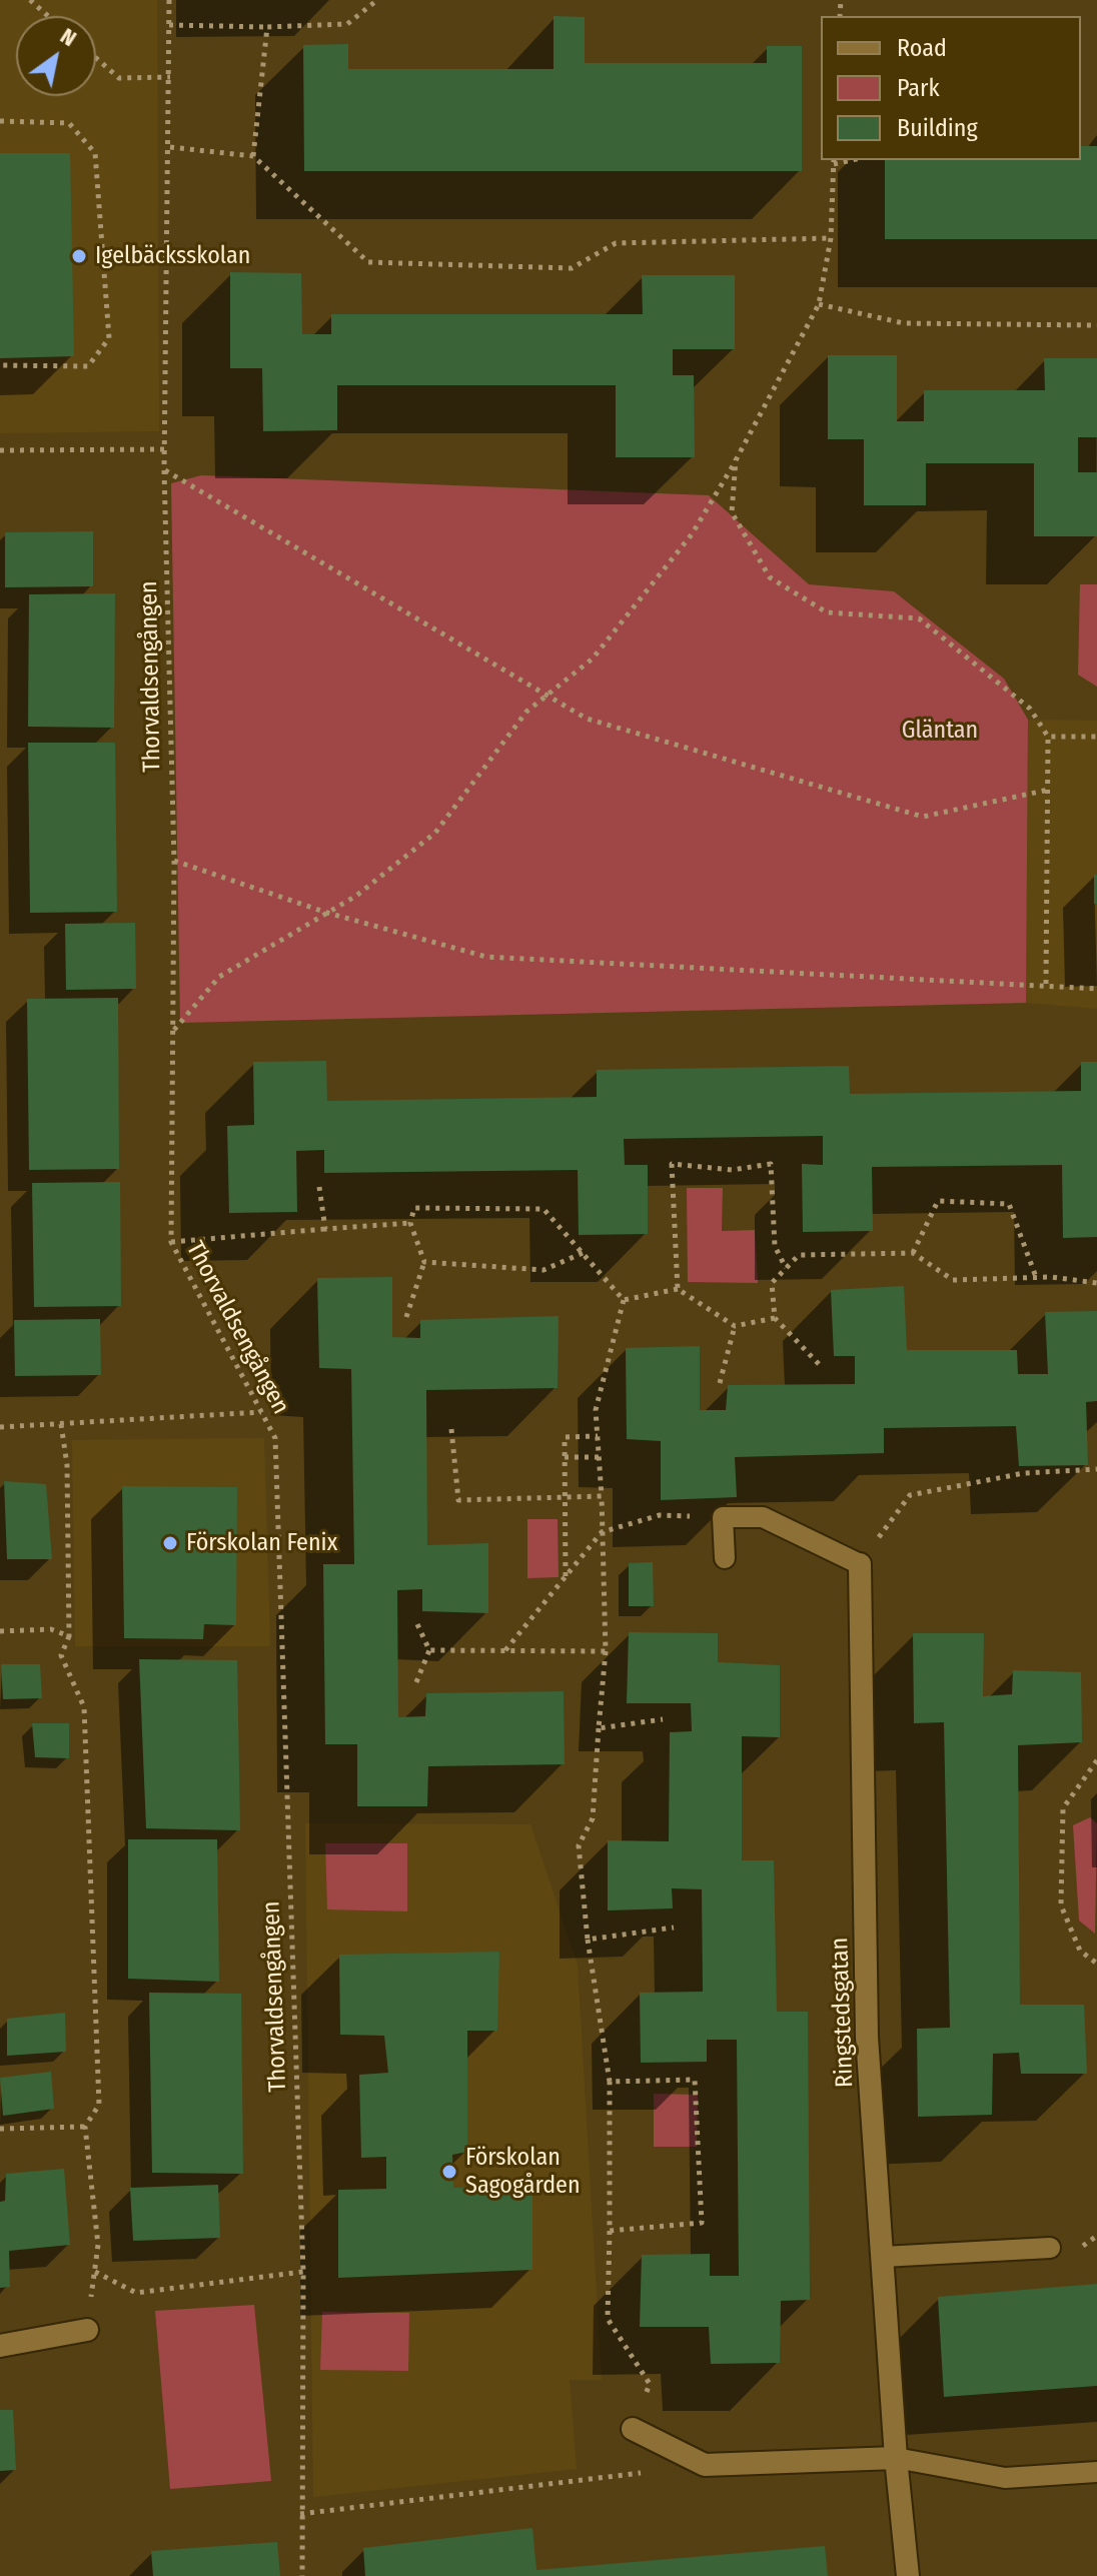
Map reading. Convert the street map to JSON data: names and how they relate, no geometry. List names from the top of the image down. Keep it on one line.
{"streets":{"street":["Ringstedsgatan"],"path":["Thorvaldsengången"]},"parks":["Gläntan"],"places":["Igelbäcksskolan","Förskolan Fenix","Förskolan Sagogården"],"legend":["Road","Park","Building"],"north":"top right"}
